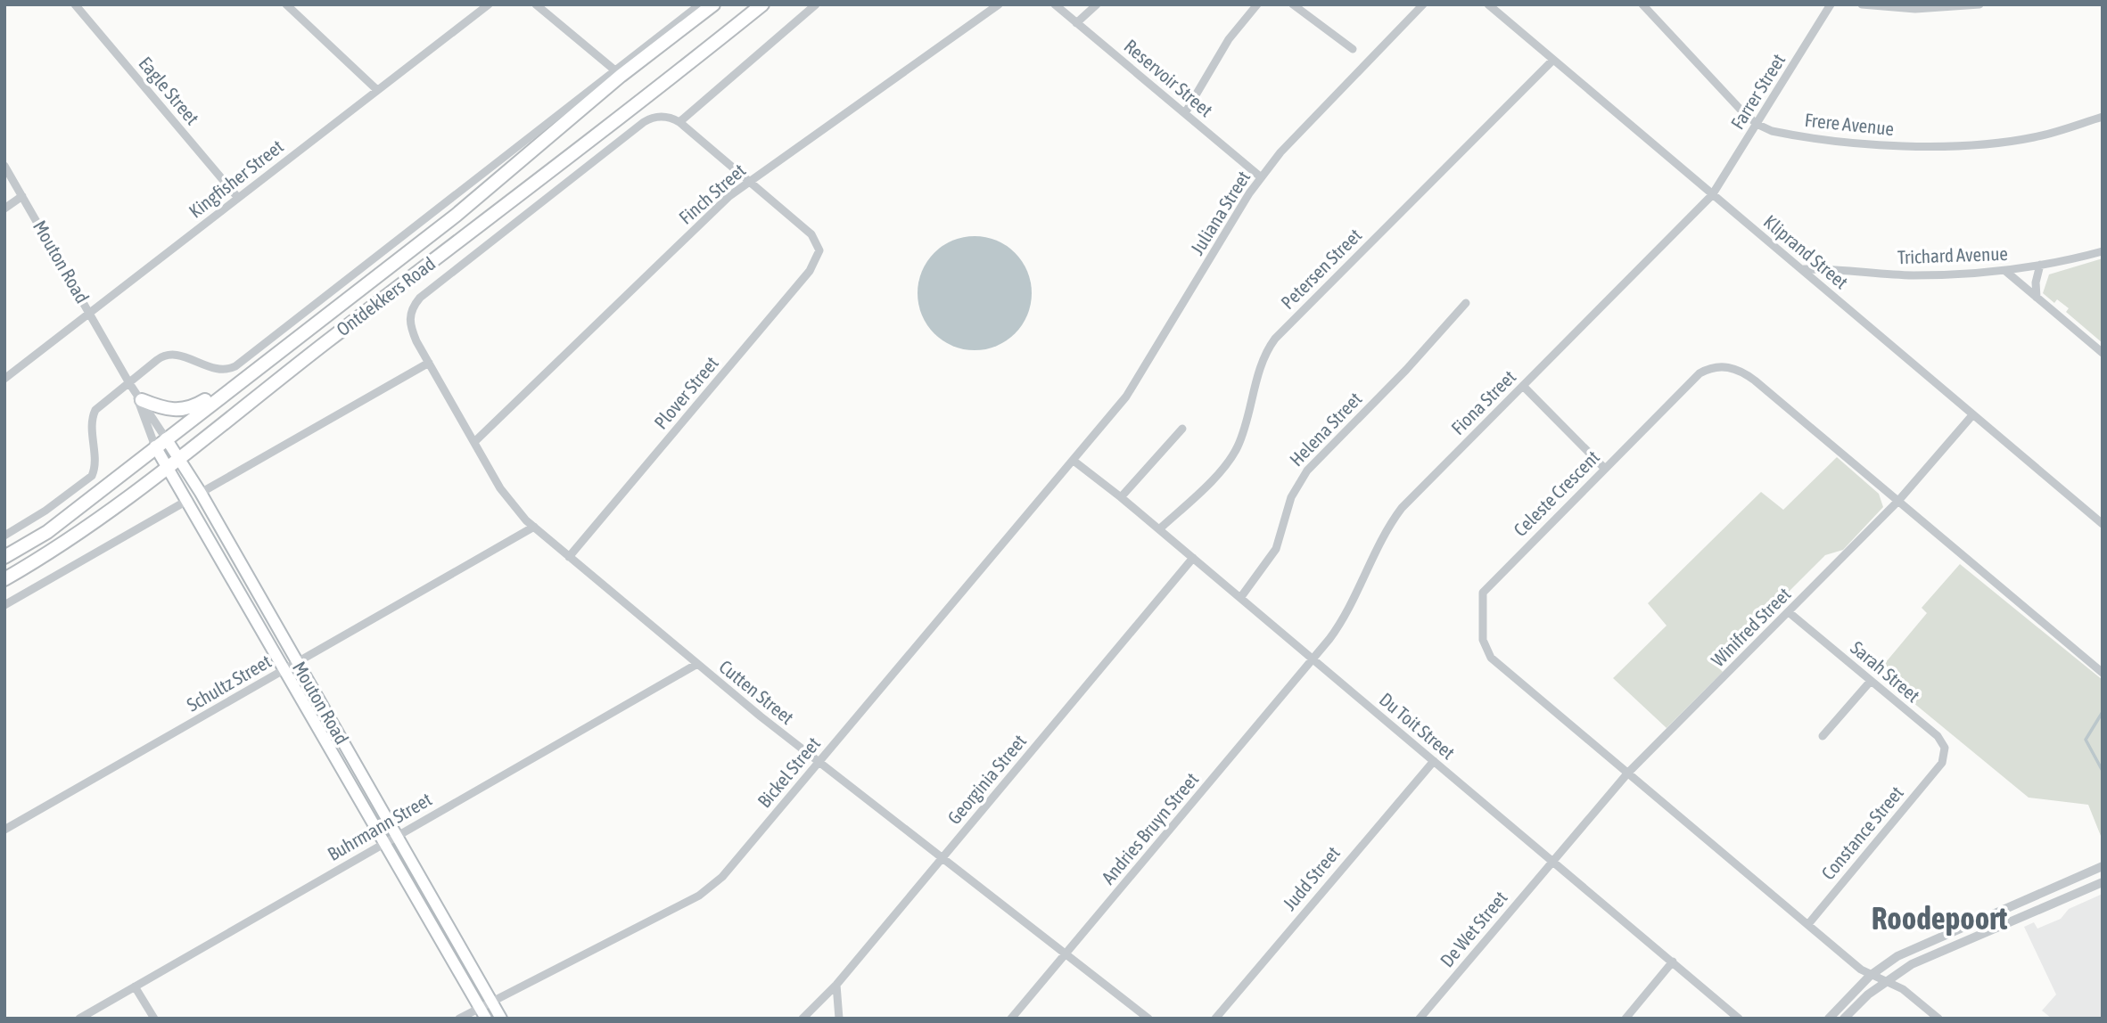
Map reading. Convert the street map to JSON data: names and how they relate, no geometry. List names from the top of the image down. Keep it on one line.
{"streets":{"main road":["Mouton Road","Ontdekkers Road"],"street":["Reservoir Street","Eagle Street","Farrer Street","Frere Avenue","Kingfisher Street","Finch Street","Juliana Street","Kliprand Street","Trichard Avenue","Petersen Street","Plover Street","Fiona Street","Helena Street","Celeste Crescent","Winifred Street","Sarah Street","Schultz Street","Cutten Street","Du Toit Street","Bickel Street","Georginia Street","Buhrmann Street","Andries Bruyn Street","Constance Street","Judd Street","De Wet Street"]},"crossings":[["Reservoir Street","Juliana Street"],["Eagle Street","Kingfisher Street"],["Farrer Street","Frere Avenue"],["Farrer Street","Kliprand Street"],["Farrer Street","Fiona Street"],["Kingfisher Street","Mouton Road"],["Finch Street","Plover Street"],["Finch Street","Cutten Street"],["Juliana Street","Du Toit Street"],["Juliana Street","Bickel Street"],["Kliprand Street","Trichard Avenue"],["Kliprand Street","Petersen Street"],["Kliprand Street","Fiona Street"],["Kliprand Street","Winifred Street"],["Mouton Road","Ontdekkers Road"],["Mouton Road","Schultz Street"],["Mouton Road","Bickel Street"],["Mouton Road","Buhrmann Street"],["Petersen Street","Du Toit Street"],["Ontdekkers Road","Cutten Street"],["Plover Street","Cutten Street"],["Fiona Street","Du Toit Street"],["Fiona Street","Andries Bruyn Street"],["Helena Street","Du Toit Street"],["Celeste Crescent","Winifred Street"],["Celeste Crescent","Constance Street"],["Winifred Street","Sarah Street"],["Winifred Street","Du Toit Street"],["Winifred Street","De Wet Street"],["Sarah Street","Constance Street"],["Schultz Street","Cutten Street"],["Cutten Street","Bickel Street"],["Cutten Street","Georginia Street"],["Cutten Street","Buhrmann Street"],["Cutten Street","Andries Bruyn Street"],["Du Toit Street","Bickel Street"],["Du Toit Street","Georginia Street"],["Du Toit Street","Andries Bruyn Street"],["Du Toit Street","Judd Street"],["Du Toit Street","De Wet Street"]],"districts":["Roodepoort"]}
